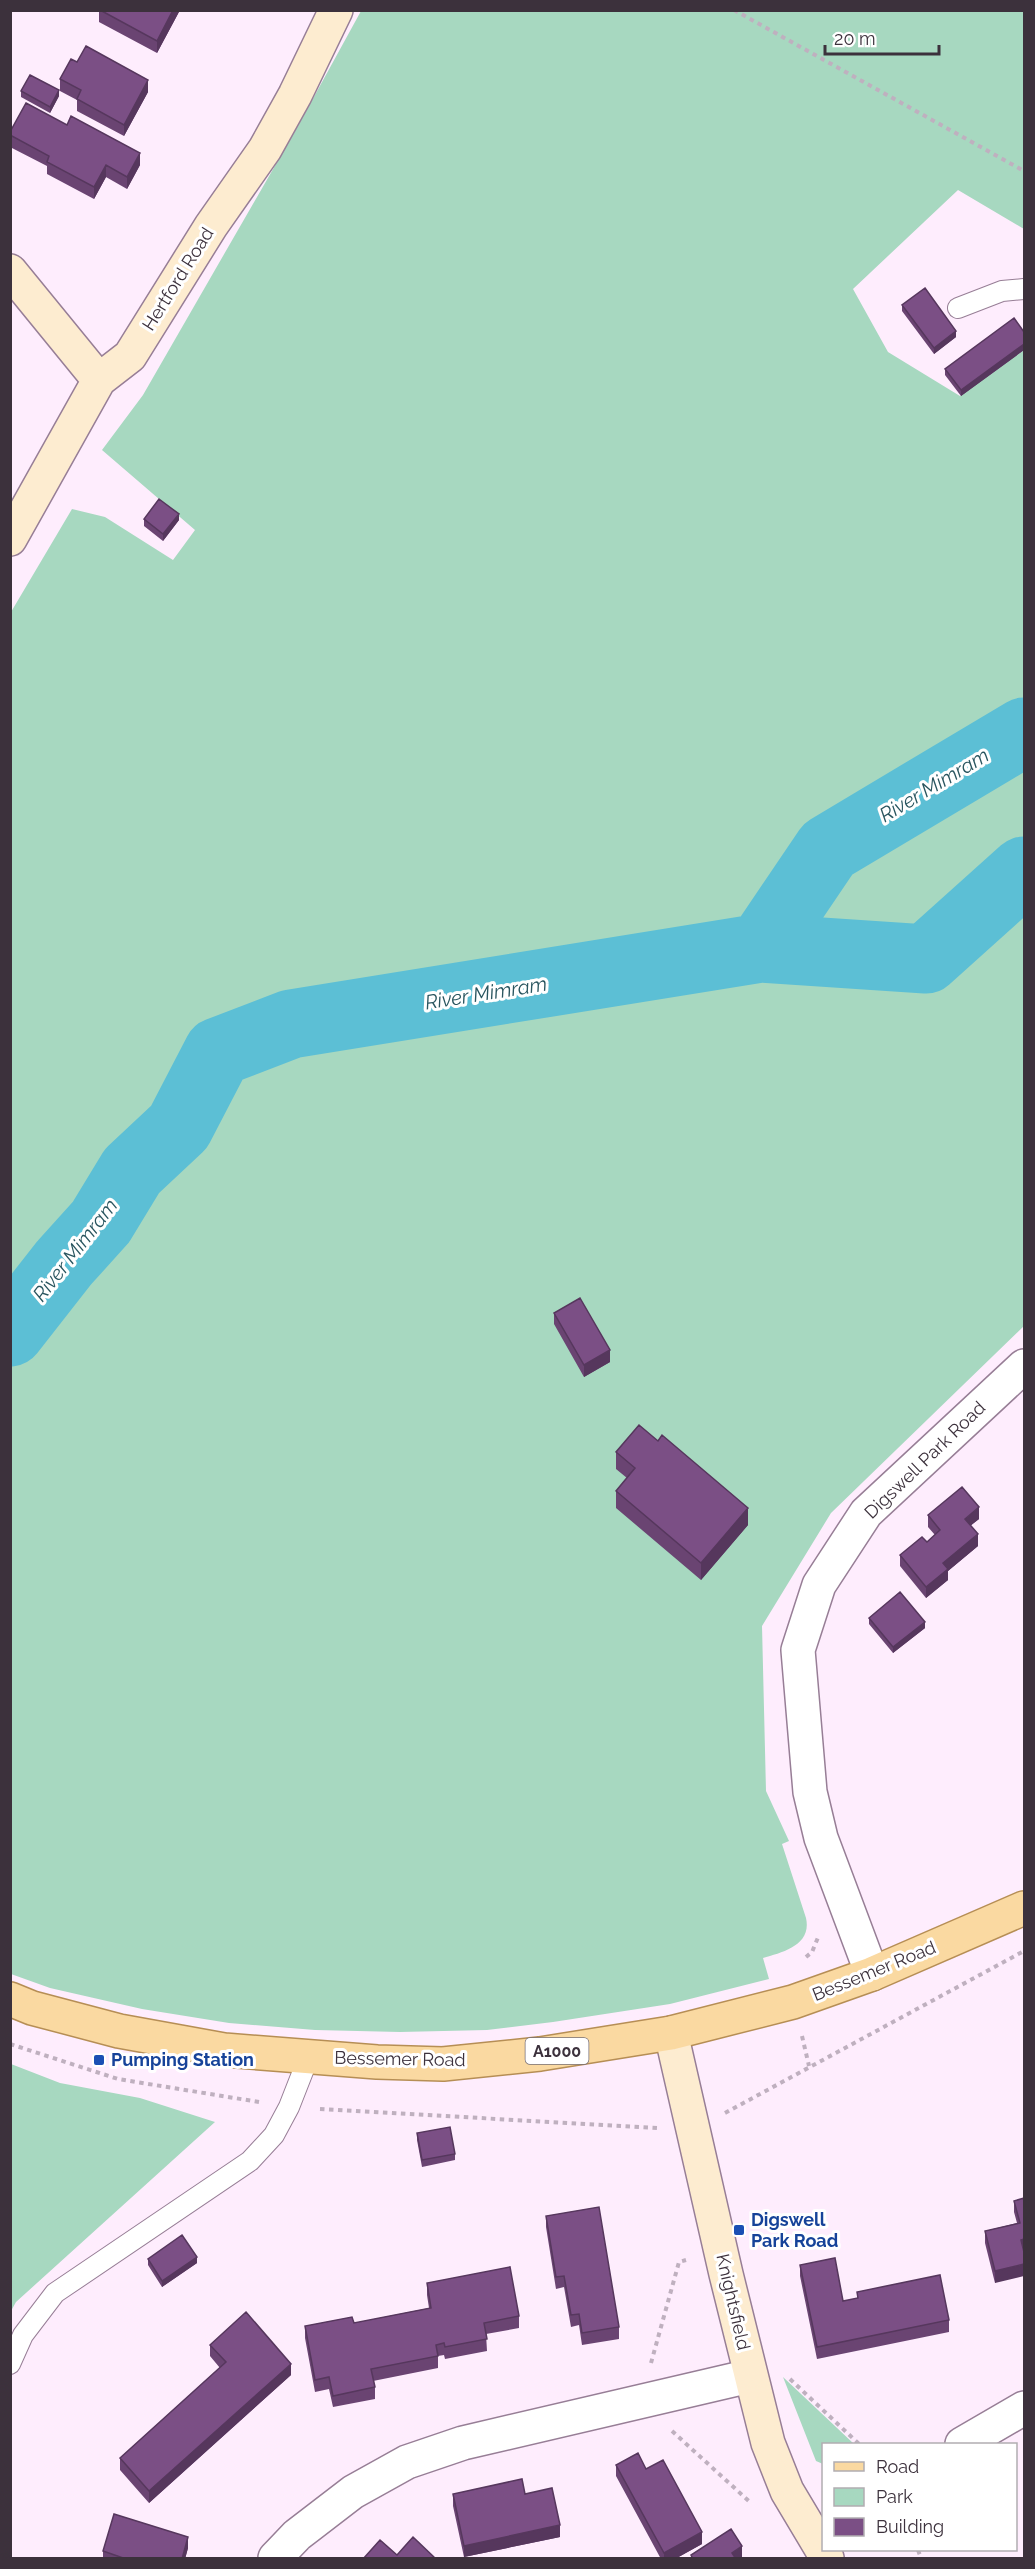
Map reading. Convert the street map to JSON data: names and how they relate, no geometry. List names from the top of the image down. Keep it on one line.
{"streets":{"main road":["Bessemer Road","A1000"],"street":["Hertford Road","Digswell Park Road","Knightsfield"]},"crossings":[["Digswell Park Road","Bessemer Road"],["Bessemer Road","Knightsfield"]],"water":["River Mimram"],"places":{"transit":["Pumping Station","Digswell Park Road"]},"legend":["Road","Park","Building"],"scale_bar":"20 m"}
